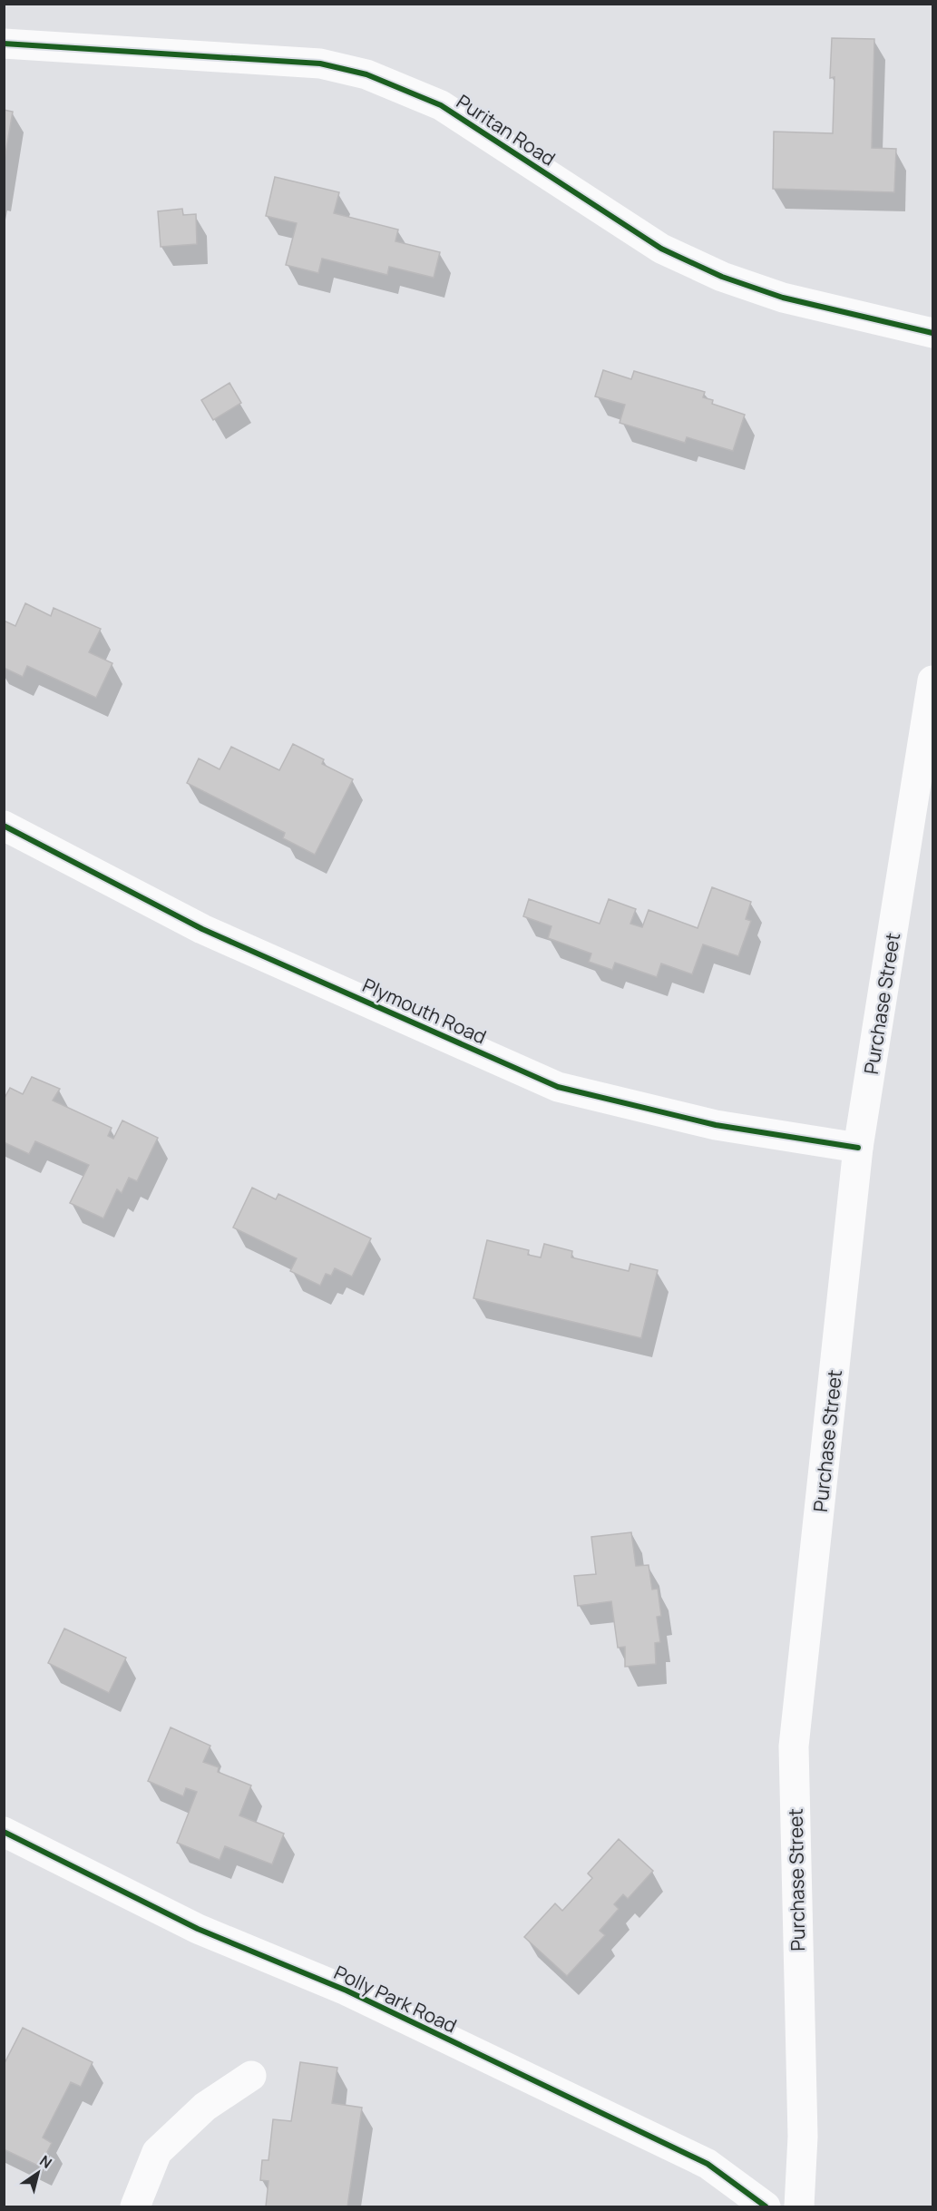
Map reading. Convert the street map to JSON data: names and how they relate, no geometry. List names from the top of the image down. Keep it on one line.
{"streets":{"street":["Puritan Road","Purchase Street","Plymouth Road","Polly Park Road"]},"crossings":[["Purchase Street","Plymouth Road"]],"north":"top right"}
